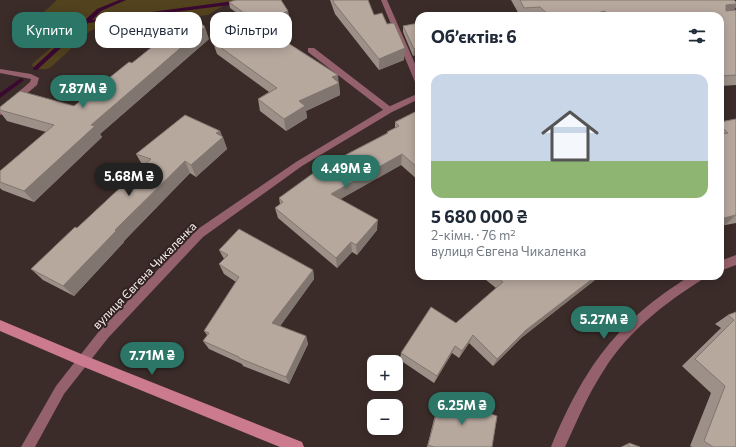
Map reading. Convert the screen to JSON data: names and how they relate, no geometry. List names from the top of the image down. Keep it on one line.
{"streets":{"street":["вулиця Євгена Чикаленка"]},"page":{"chip":["Купити","Орендувати","Фільтри"],"heading":"Об’єктів: 6","list":[{"name":"5 680 000 ₴","note":"2-кімн. · 76 m² · вулиця Євгена Чикаленка"}],"price":["7.87M ₴","4.49M ₴","5.68M ₴","5.27M ₴","7.71M ₴","6.25M ₴"],"map_buttons":["+","−"]}}
